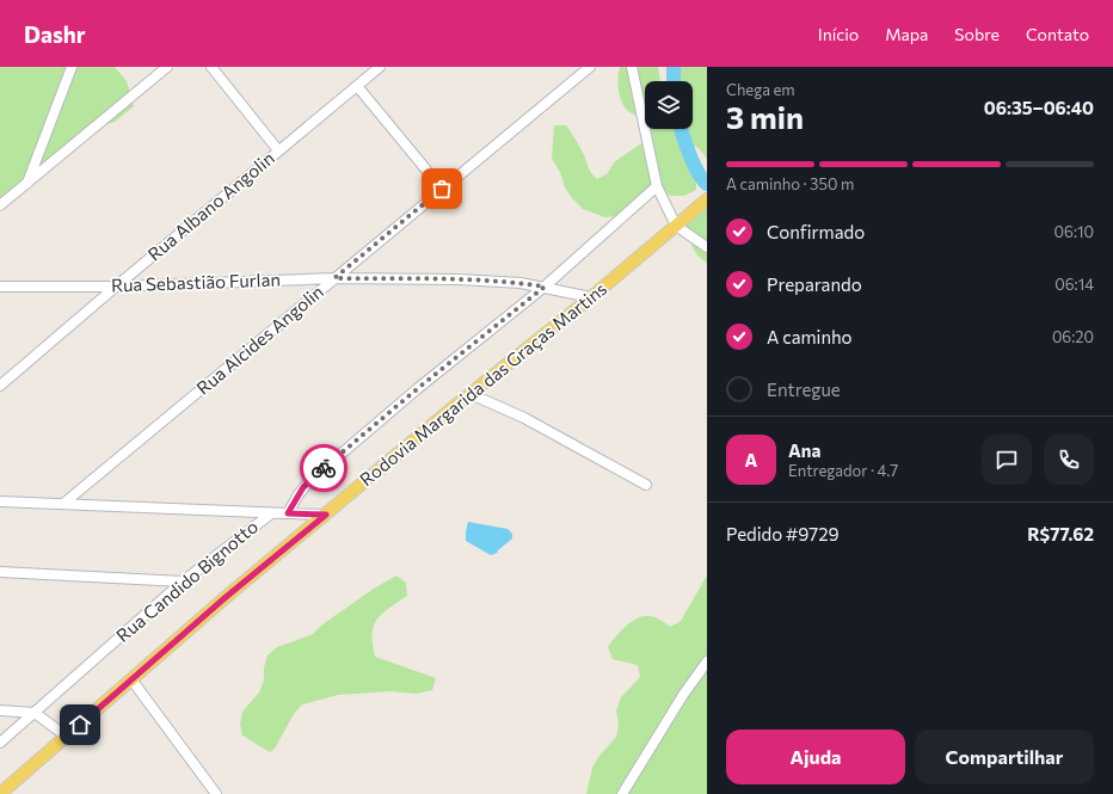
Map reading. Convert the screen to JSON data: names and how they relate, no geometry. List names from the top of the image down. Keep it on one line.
{"streets":{"main road":["Rodovia Margarida das Graças Martins"],"street":["Rua Albano Angolin","Rua Sebastião Furlan","Rua Alcides Angolin","Rua Candido Bignotto"]},"crossings":[["Rua Albano Angolin","Rua Sebastião Furlan"],["Rua Sebastião Furlan","Rua Alcides Angolin"],["Rua Sebastião Furlan","Rodovia Margarida das Graças Martins"],["Rodovia Margarida das Graças Martins","Rua Candido Bignotto"]],"page":{"header":"Dashr","nav":["Início","Mapa","Sobre","Contato"],"heading":["3 min","Chega em","06:35–06:40"],"panel":["Ana","Entregador · 4.7","Pedido #9729","R$77.62"],"bar":"A caminho · 350 m","list":[["Confirmado","06:10"],["Preparando","06:14"],["A caminho","06:20"],"Entregue"],"round":"A","buttons":["Ajuda","Compartilhar"]}}
